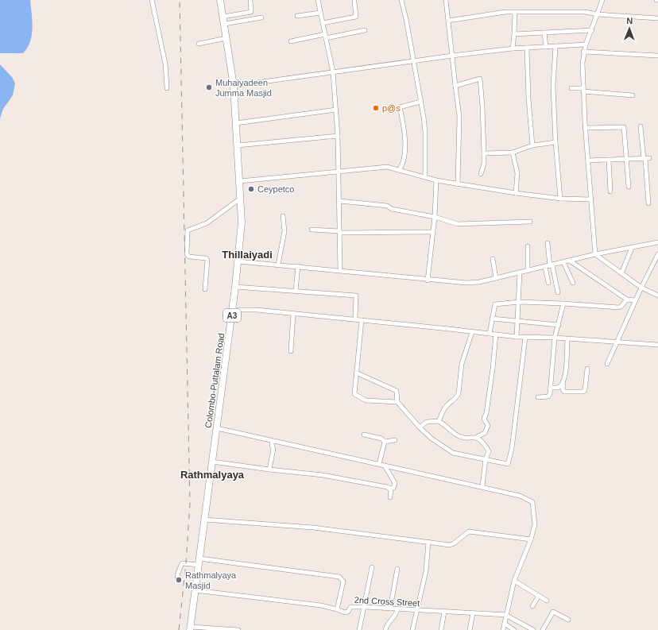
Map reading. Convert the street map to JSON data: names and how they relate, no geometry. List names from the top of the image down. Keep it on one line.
{"streets":{"highway":["A3","Colombo-Puttalam Road"],"street":["2nd Cross Street"]},"crossings":[["Colombo-Puttalam Road","2nd Cross Street"]],"districts":["Thillaiyadi","Rathmalyaya"],"places":["Muhaiyadeen Jumma Masjid","p@s","Ceypetco","Rathmalyaya Masjid"],"north":"top"}
